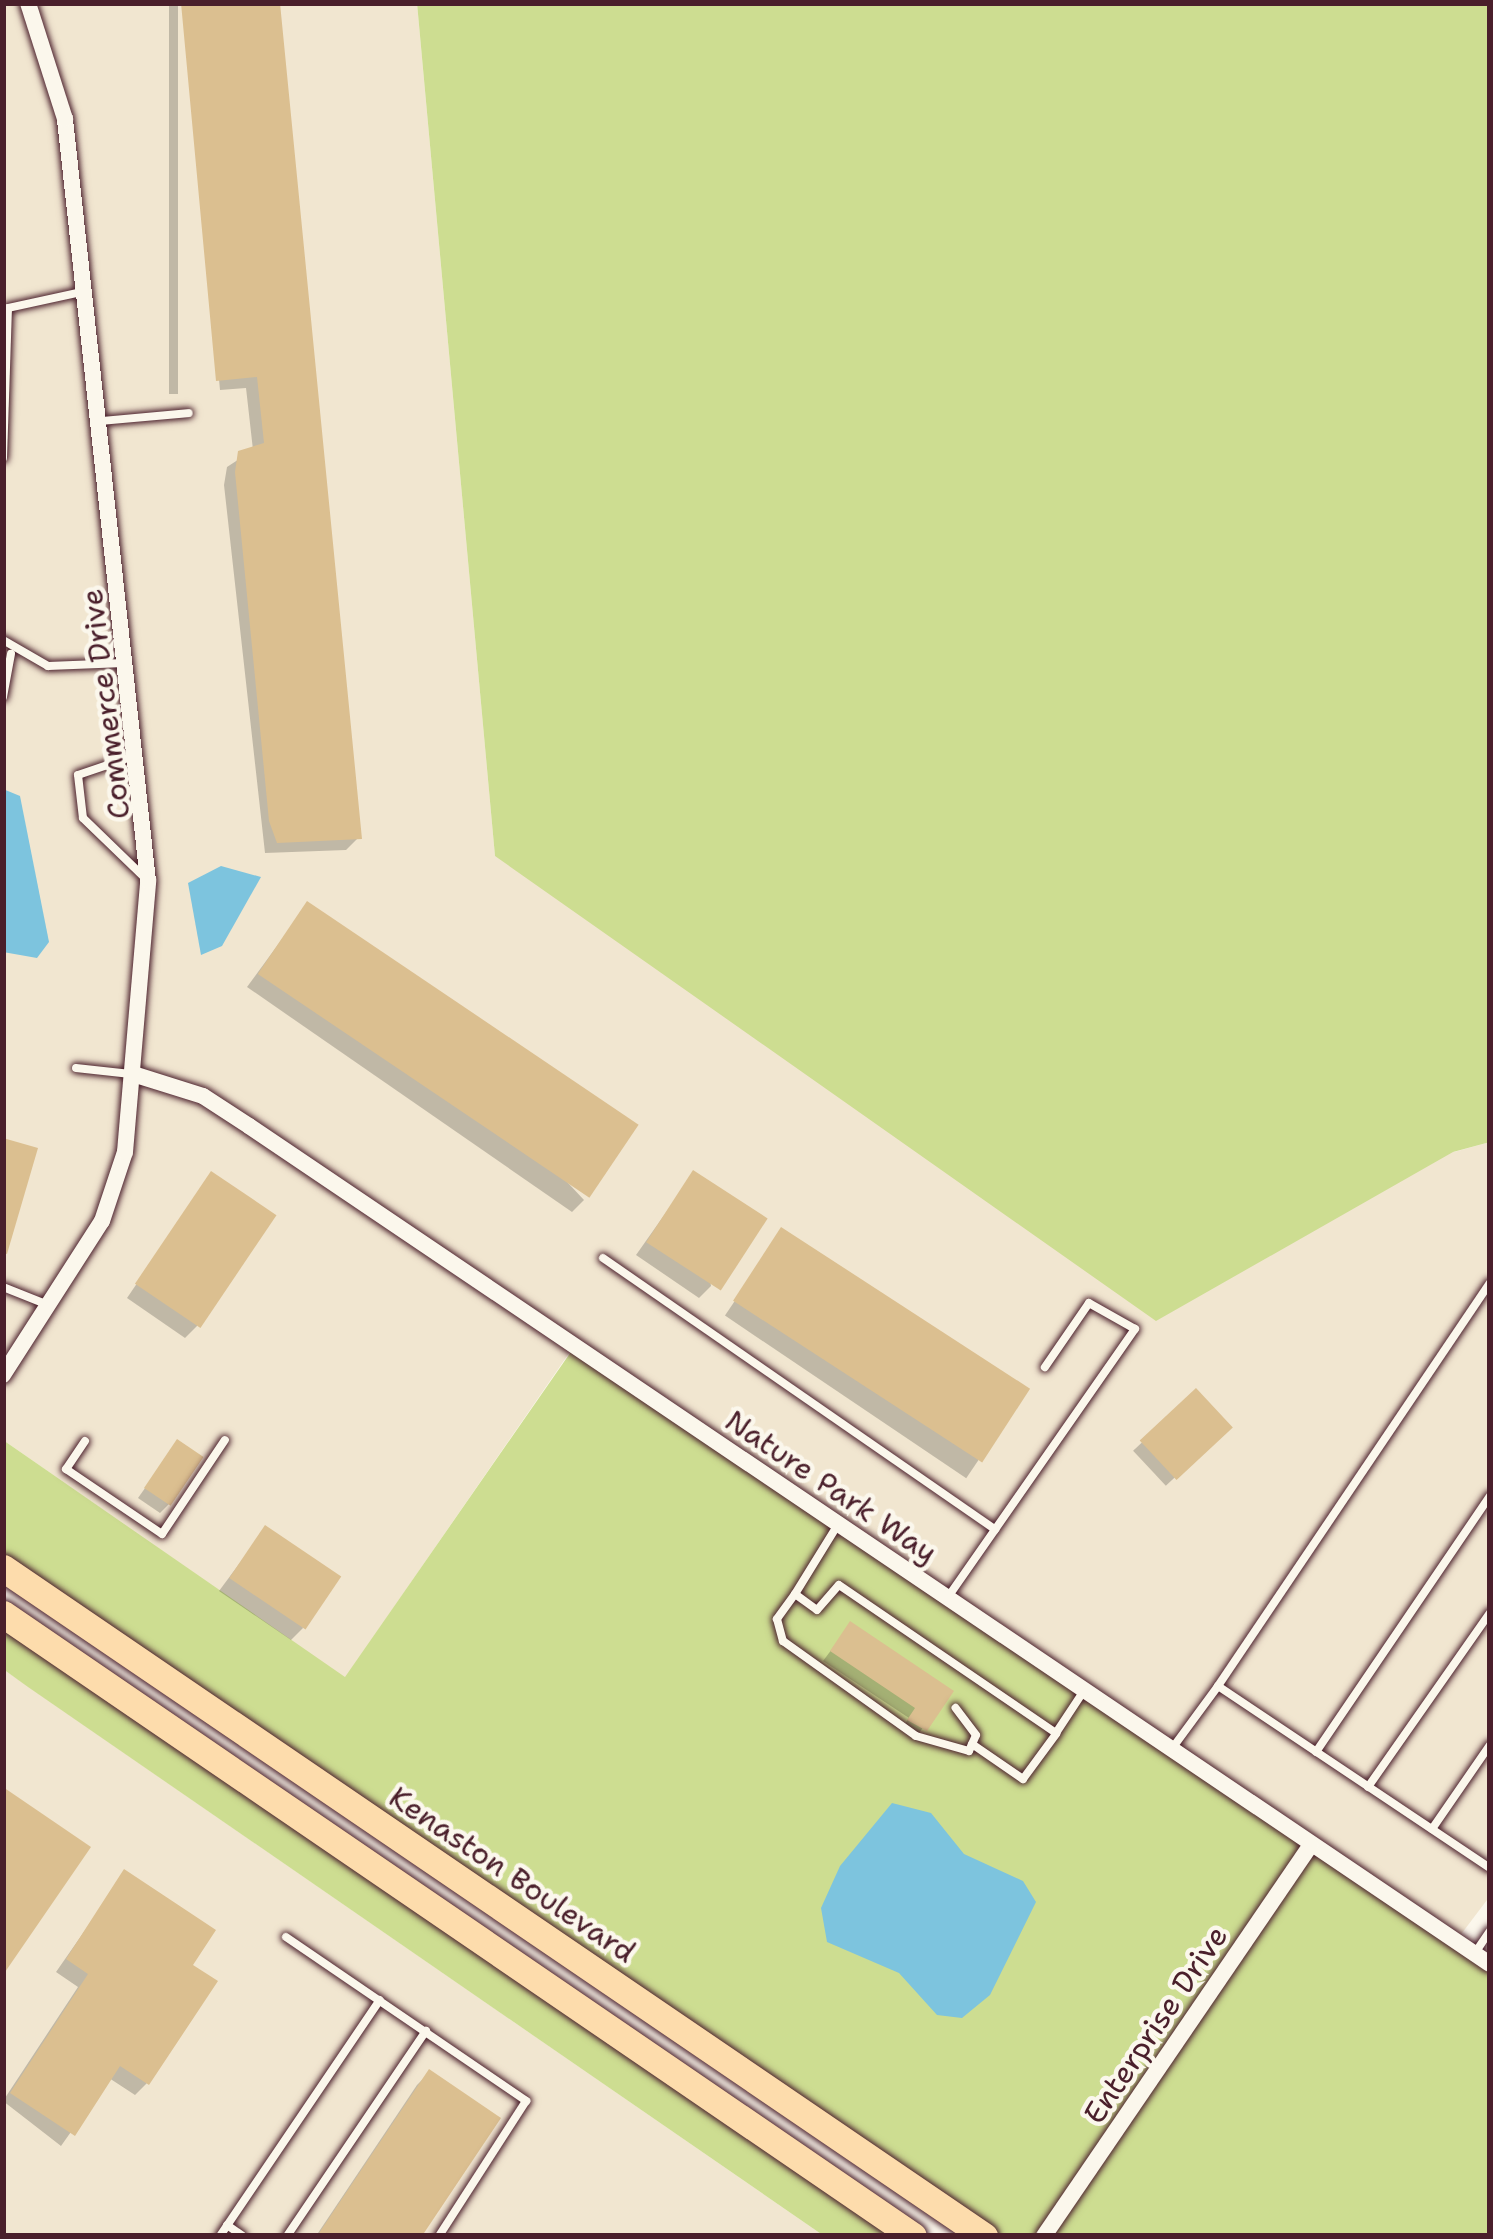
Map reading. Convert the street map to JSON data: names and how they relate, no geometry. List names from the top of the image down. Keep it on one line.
{"streets":{"main road":["Kenaston Boulevard"],"street":["Commerce Drive","Nature Park Way","Enterprise Drive"]},"crossings":[["Commerce Drive","Nature Park Way"],["Nature Park Way","Enterprise Drive"]]}
